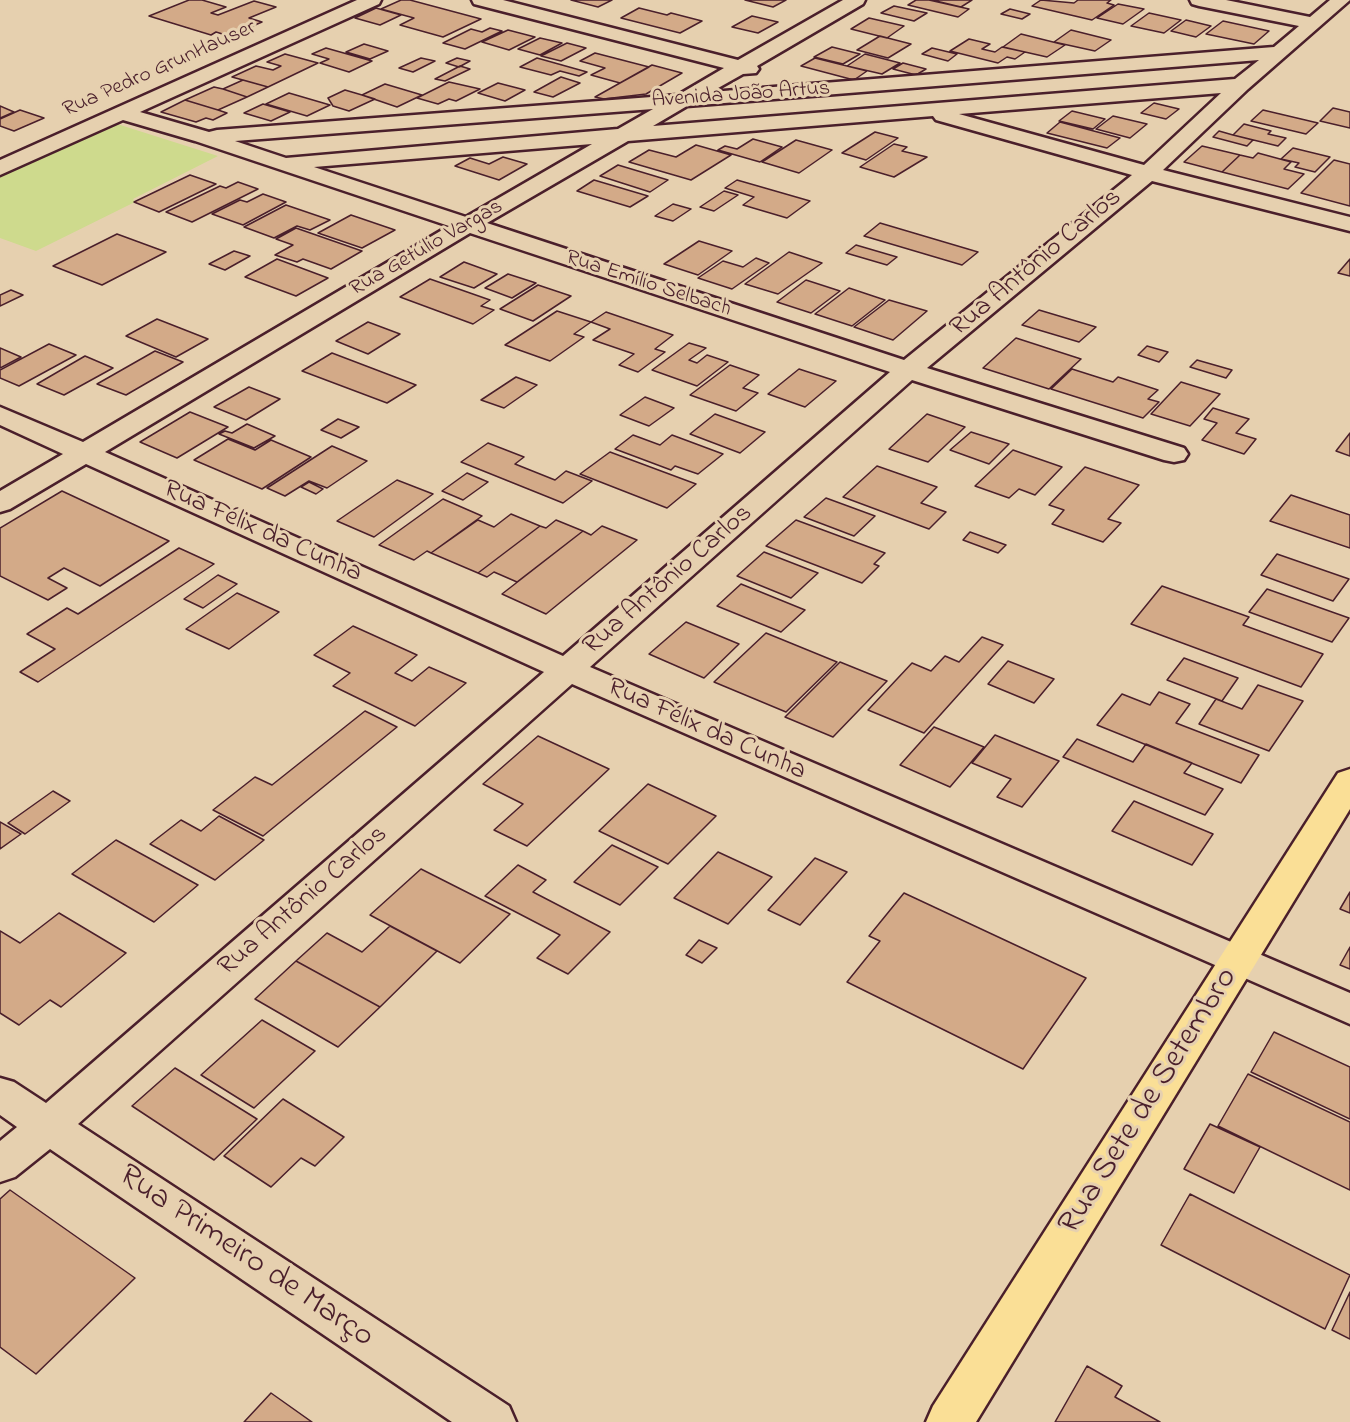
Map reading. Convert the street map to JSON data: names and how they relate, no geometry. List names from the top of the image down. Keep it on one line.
{"streets":{"main road":["Rua Sete de Setembro"],"street":["Rua Pedro GrunHauser","Avenida João Artus","Rua Getúlio Vargas","Rua Antônio Carlos","Rua Emílio Selbach","Rua Félix da Cunha","Rua Primeiro de Março"]},"crossings":[["Rua Pedro GrunHauser","Rua Emílio Selbach"],["Avenida João Artus","Rua Getúlio Vargas"],["Avenida João Artus","Rua Antônio Carlos"],["Avenida João Artus","Rua Emílio Selbach"],["Rua Getúlio Vargas","Rua Emílio Selbach"],["Rua Getúlio Vargas","Rua Félix da Cunha"],["Rua Antônio Carlos","Rua Emílio Selbach"],["Rua Antônio Carlos","Rua Félix da Cunha"],["Rua Antônio Carlos","Rua Primeiro de Março"],["Rua Félix da Cunha","Rua Sete de Setembro"]]}
